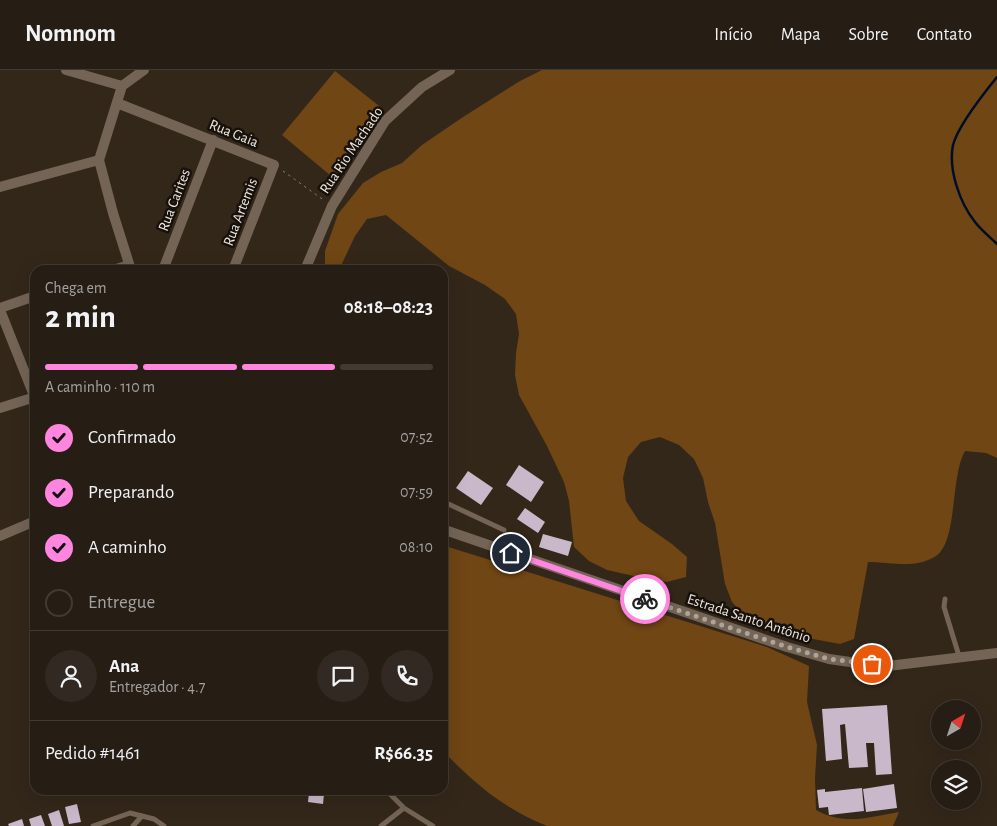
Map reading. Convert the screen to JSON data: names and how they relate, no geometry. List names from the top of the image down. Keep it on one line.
{"streets":{"street":["Rua Gaia","Rua Rio Machado","Rua Carites","Rua Artemis","Estrada Santo Antônio"]},"crossings":[["Rua Gaia","Rua Carites"],["Rua Gaia","Rua Artemis"]],"north":"top right","page":{"header":"Nomnom","nav":["Início","Mapa","Sobre","Contato"],"heading":["2 min","Chega em","08:18–08:23"],"panel":["Ana","Entregador · 4.7","Pedido #1461","R$66.35"],"bar":"A caminho · 110 m","list":[["Confirmado","07:52"],["Preparando","07:59"],["A caminho","08:10"],"Entregue"]}}
